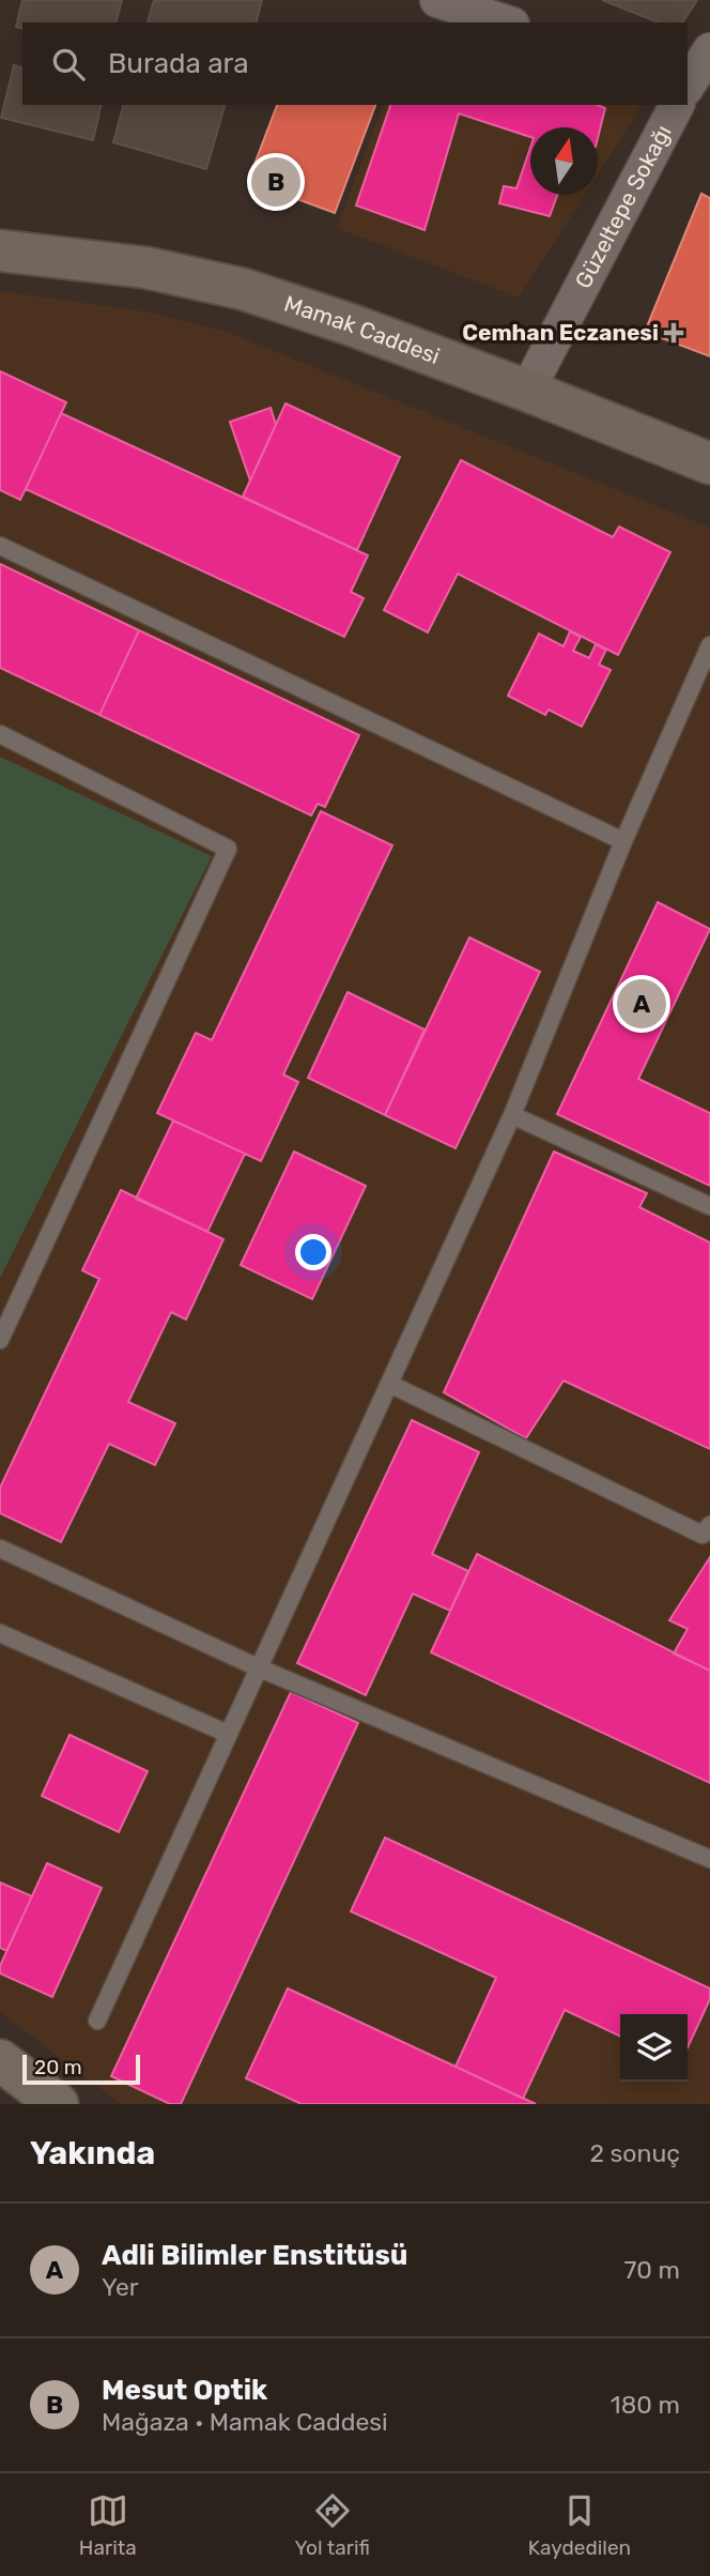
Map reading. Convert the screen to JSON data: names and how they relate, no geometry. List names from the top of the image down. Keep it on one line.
{"streets":{"main road":["Mamak Caddesi"],"street":["Güzeltepe Sokağı"]},"crossings":[["Güzeltepe Sokağı","Mamak Caddesi"]],"places":{"health":["Cemhan Eczanesi"]},"scale_bar":"20 m","north":"top","page":{"search":"Burada ara","pins":["B","A"],"scale":"20 m","heading":["Yakında","2 sonuç"],"list":[{"mark":"A","name":"Adli Bilimler Enstitüsü","note":"Yer","value":"70 m"},{"mark":"B","name":"Mesut Optik","note":"Mağaza · Mamak Caddesi","value":"180 m"}],"nav":["Harita","Yol tarifi","Kaydedilen"]}}
